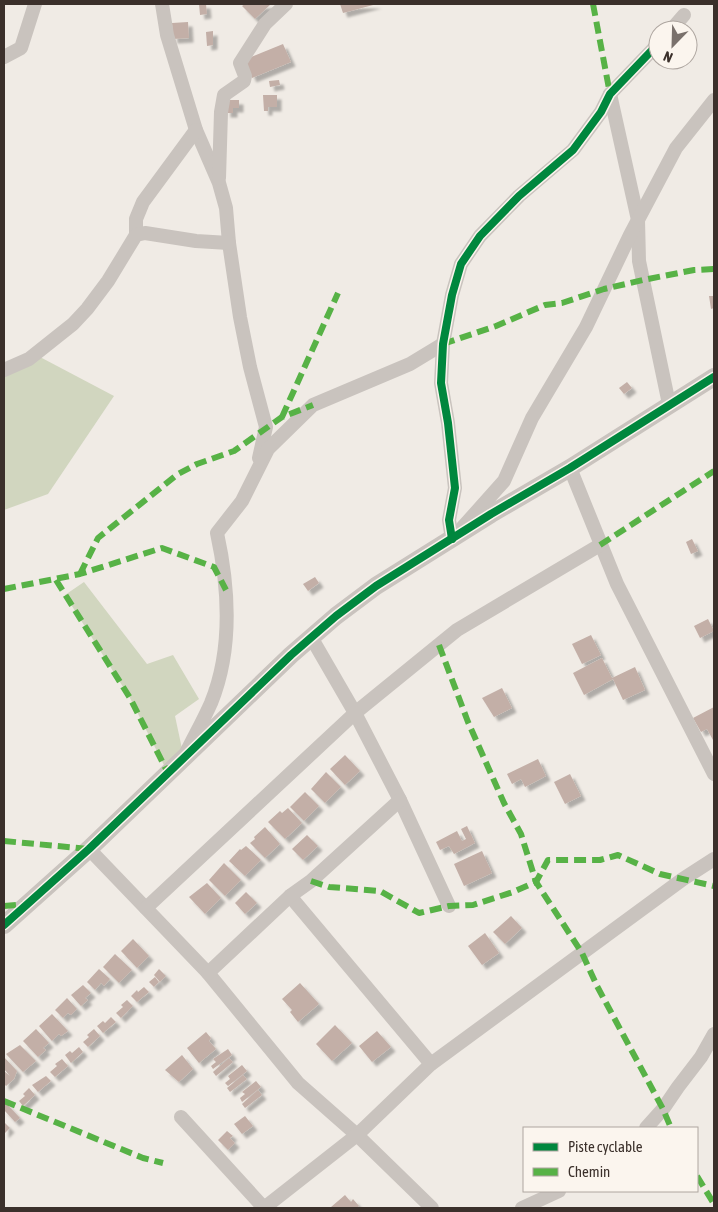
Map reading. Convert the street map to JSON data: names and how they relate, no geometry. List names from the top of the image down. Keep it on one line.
{"legend":["Piste cyclable","Chemin"],"north":"bottom left"}
